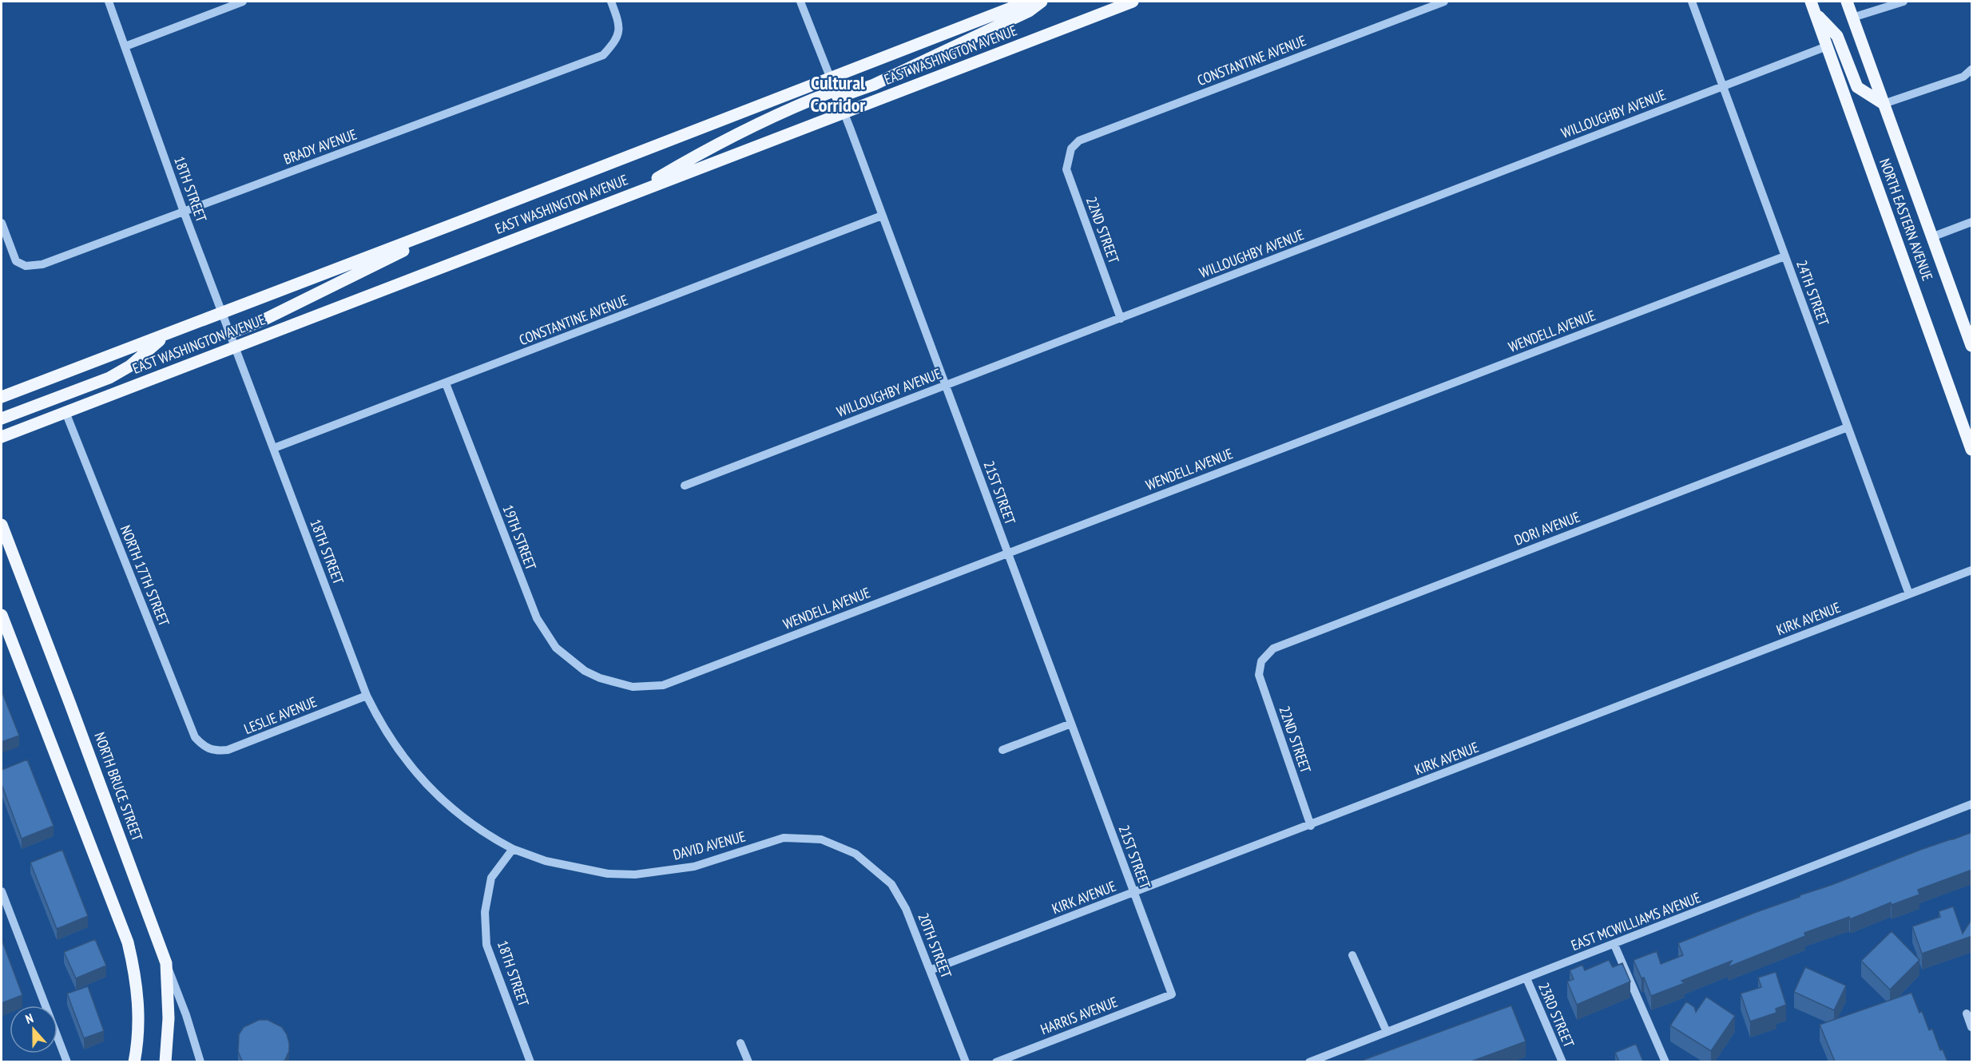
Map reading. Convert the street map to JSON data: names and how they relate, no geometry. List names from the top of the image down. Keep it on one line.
{"streets":{"main road":["EAST WASHINGTON AVENUE","NORTH EASTERN AVENUE","NORTH BRUCE STREET"],"street":["CONSTANTINE AVENUE","WILLOUGHBY AVENUE","BRADY AVENUE","18TH STREET","22ND STREET","24TH STREET","WENDELL AVENUE","21ST STREET","DORI AVENUE","19TH STREET","NORTH 17TH STREET","KIRK AVENUE","LESLIE AVENUE","DAVID AVENUE","EAST MCWILLIAMS AVENUE","20TH STREET","23RD STREET","HARRIS AVENUE"]},"crossings":[["EAST WASHINGTON AVENUE","18TH STREET"],["EAST WASHINGTON AVENUE","21ST STREET"],["EAST WASHINGTON AVENUE","NORTH 17TH STREET"],["CONSTANTINE AVENUE","18TH STREET"],["CONSTANTINE AVENUE","22ND STREET"],["CONSTANTINE AVENUE","21ST STREET"],["CONSTANTINE AVENUE","19TH STREET"],["WILLOUGHBY AVENUE","NORTH EASTERN AVENUE"],["WILLOUGHBY AVENUE","22ND STREET"],["WILLOUGHBY AVENUE","24TH STREET"],["WILLOUGHBY AVENUE","21ST STREET"],["BRADY AVENUE","18TH STREET"],["18TH STREET","LESLIE AVENUE"],["18TH STREET","DAVID AVENUE"],["22ND STREET","DORI AVENUE"],["22ND STREET","KIRK AVENUE"],["24TH STREET","WENDELL AVENUE"],["24TH STREET","DORI AVENUE"],["24TH STREET","KIRK AVENUE"],["WENDELL AVENUE","21ST STREET"],["WENDELL AVENUE","19TH STREET"],["21ST STREET","KIRK AVENUE"],["21ST STREET","HARRIS AVENUE"],["NORTH 17TH STREET","LESLIE AVENUE"],["KIRK AVENUE","20TH STREET"],["DAVID AVENUE","20TH STREET"],["EAST MCWILLIAMS AVENUE","23RD STREET"]],"districts":["Cultural Corridor"],"north":"top"}
